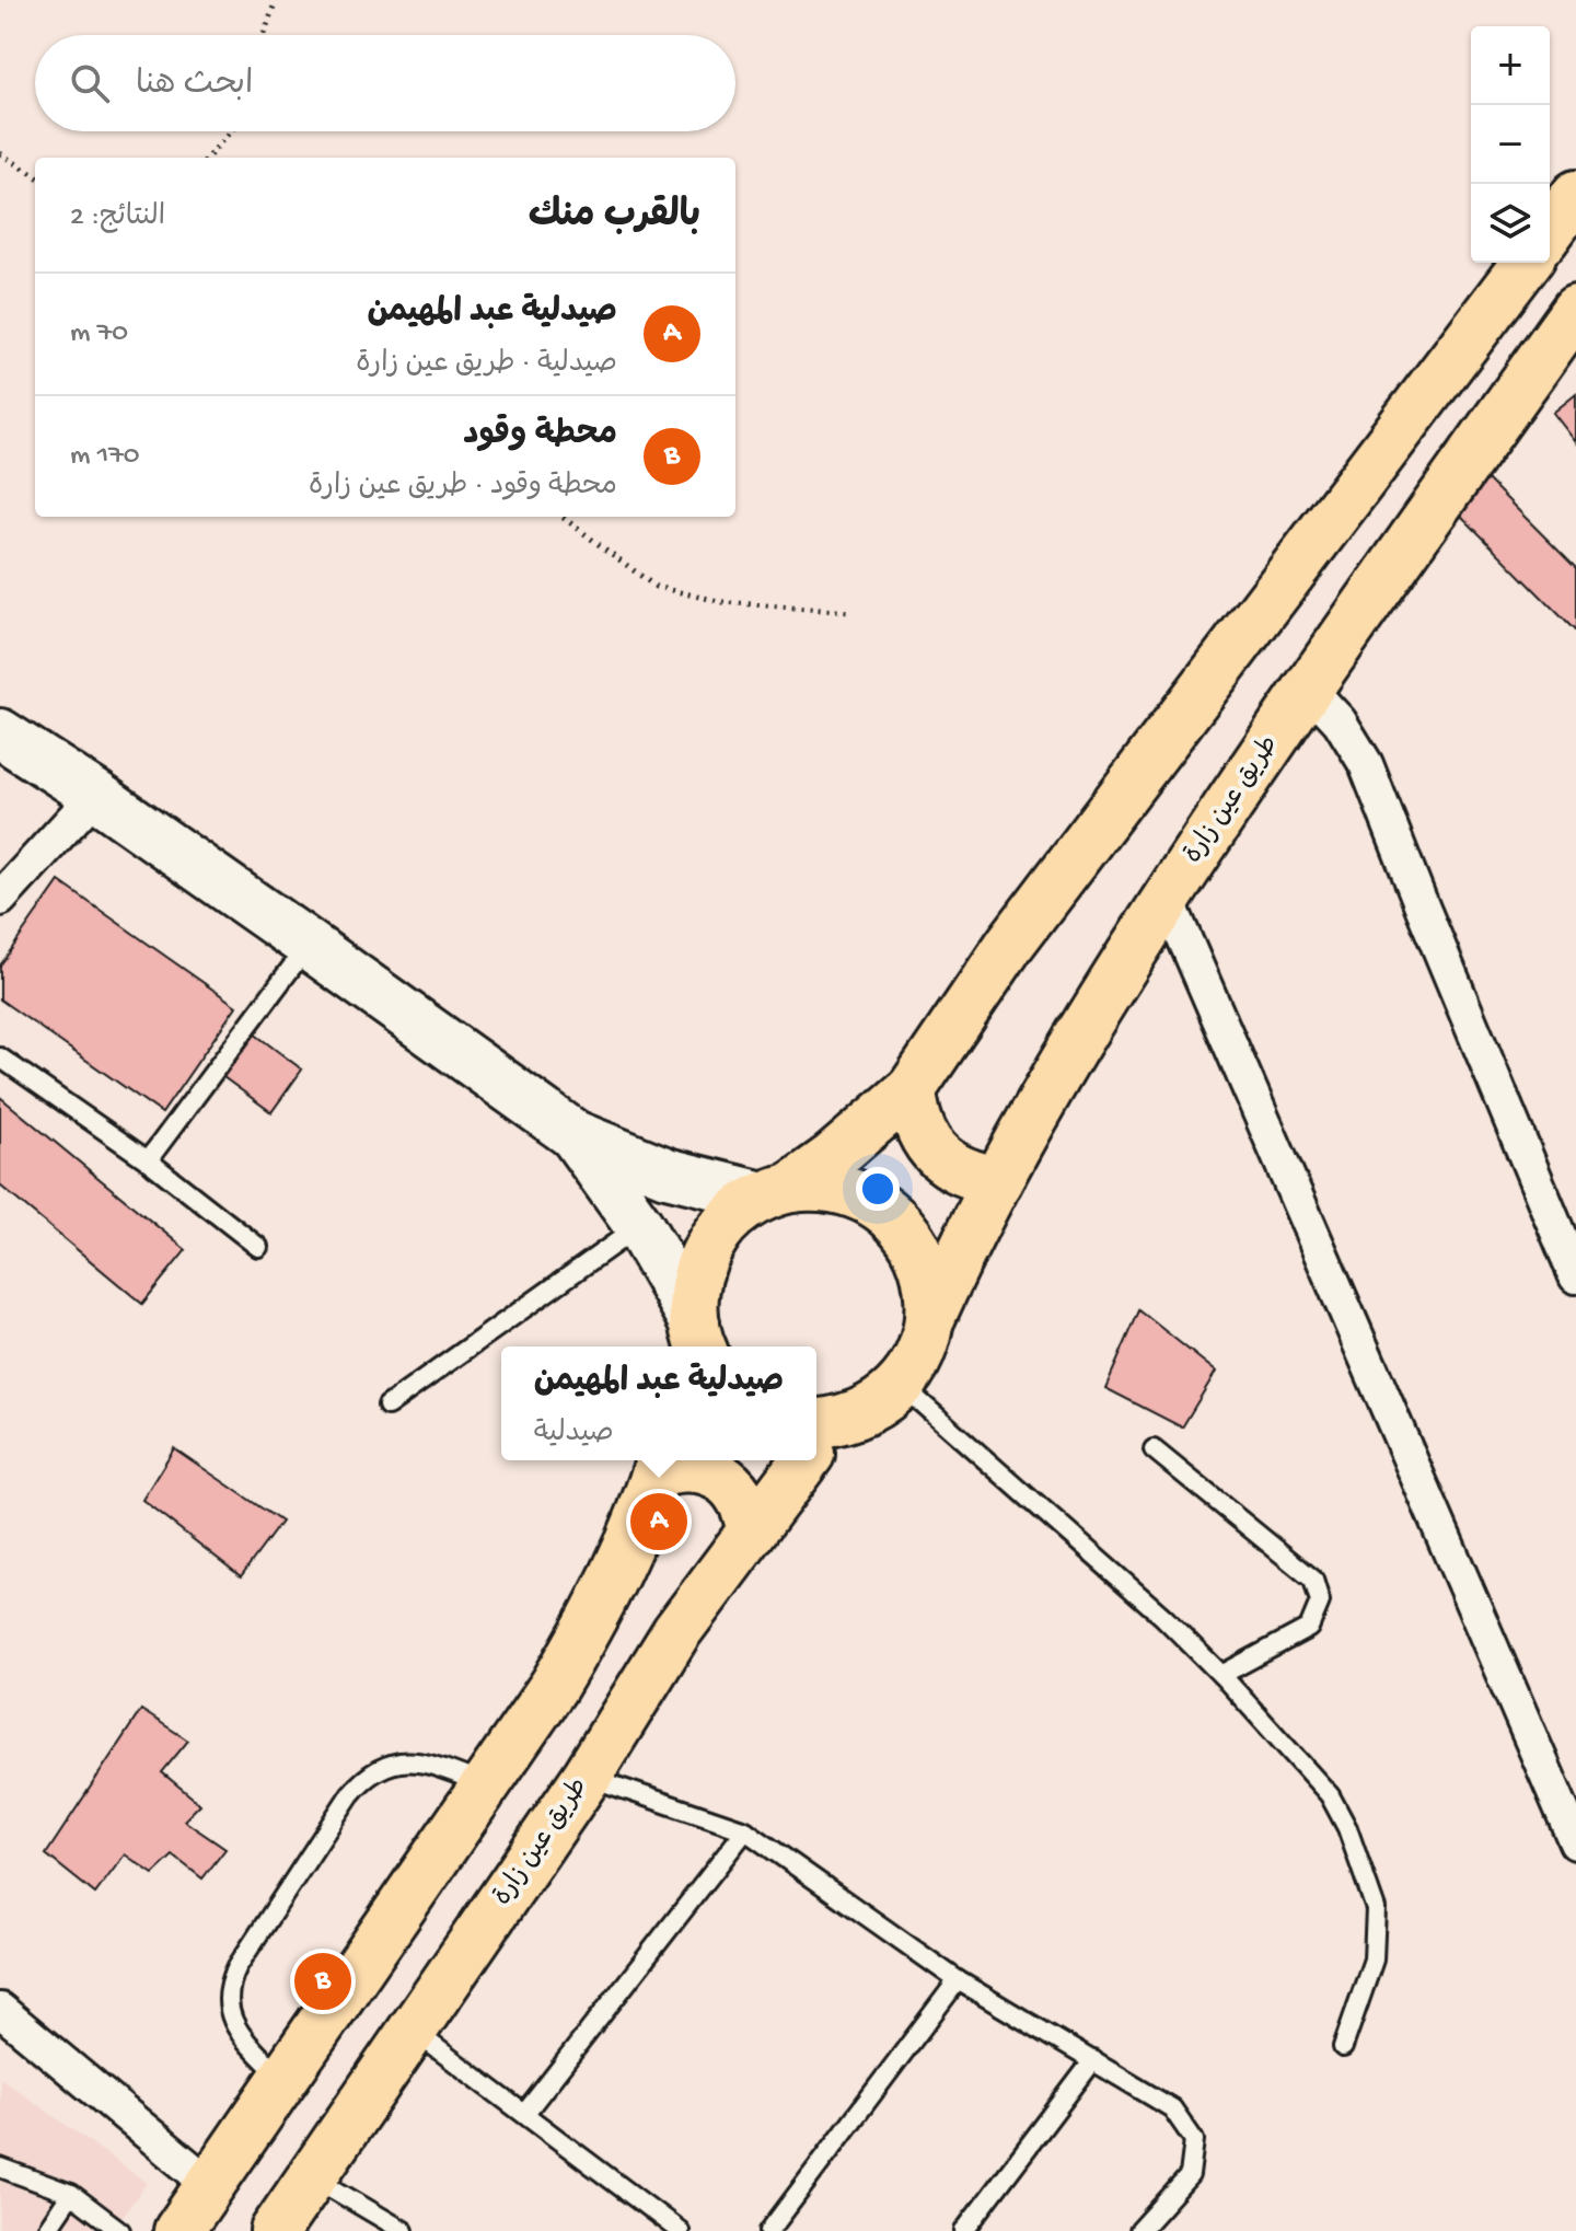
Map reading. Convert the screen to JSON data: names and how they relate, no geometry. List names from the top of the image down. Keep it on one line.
{"streets":{"main road":["طريق عين زارة"]},"page":{"map_buttons":["+","−"],"search":"ابحث هنا","heading":["بالقرب منك","النتائج: 2"],"list":[{"mark":"A","name":"صيدلية عبد المهيمن","note":"صيدلية · طريق عين زارة","value":"70 m"},{"mark":"B","name":"محطة وقود","note":"محطة وقود · طريق عين زارة","value":"170 m"}],"popup":["صيدلية عبد المهيمن","صيدلية"],"pins":["A","B"]}}
